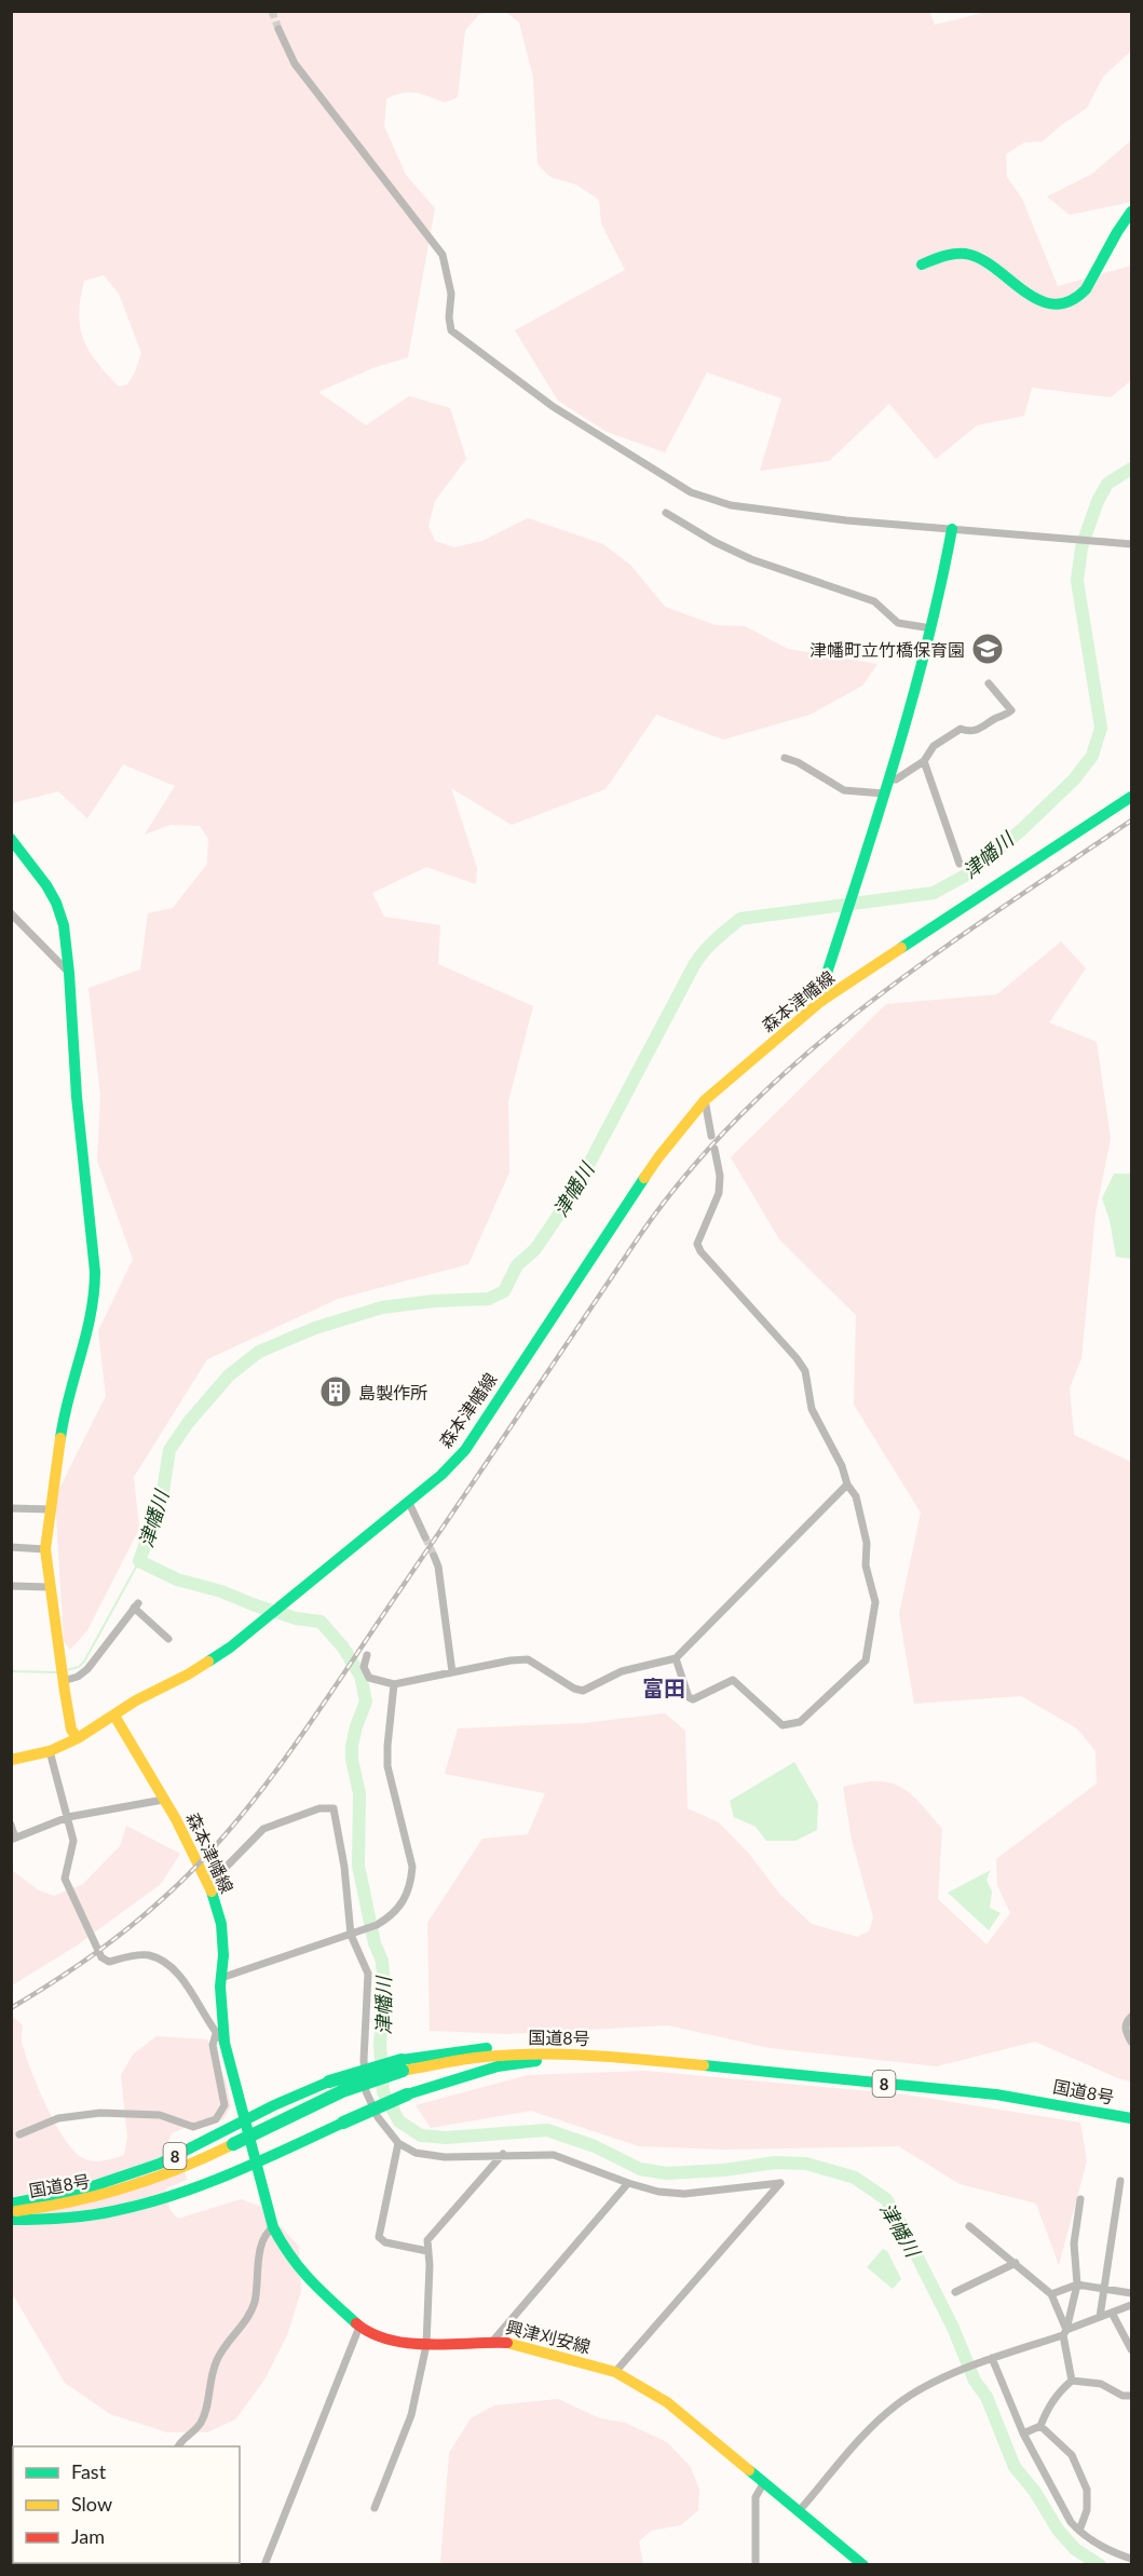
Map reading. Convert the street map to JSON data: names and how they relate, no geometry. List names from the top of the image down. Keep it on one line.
{"streets":{"main road":["森本津幡線","国道8号","8","興津刈安線"]},"crossings":[["森本津幡線","8"],["森本津幡線","興津刈安線"],["国道8号","8"],["8","興津刈安線"]],"districts":["富田"],"water":["津幡川"],"places":{"school or university":["津幡町立竹橋保育園"],"building":["島製作所"]},"legend":["Fast","Slow","Jam"]}
